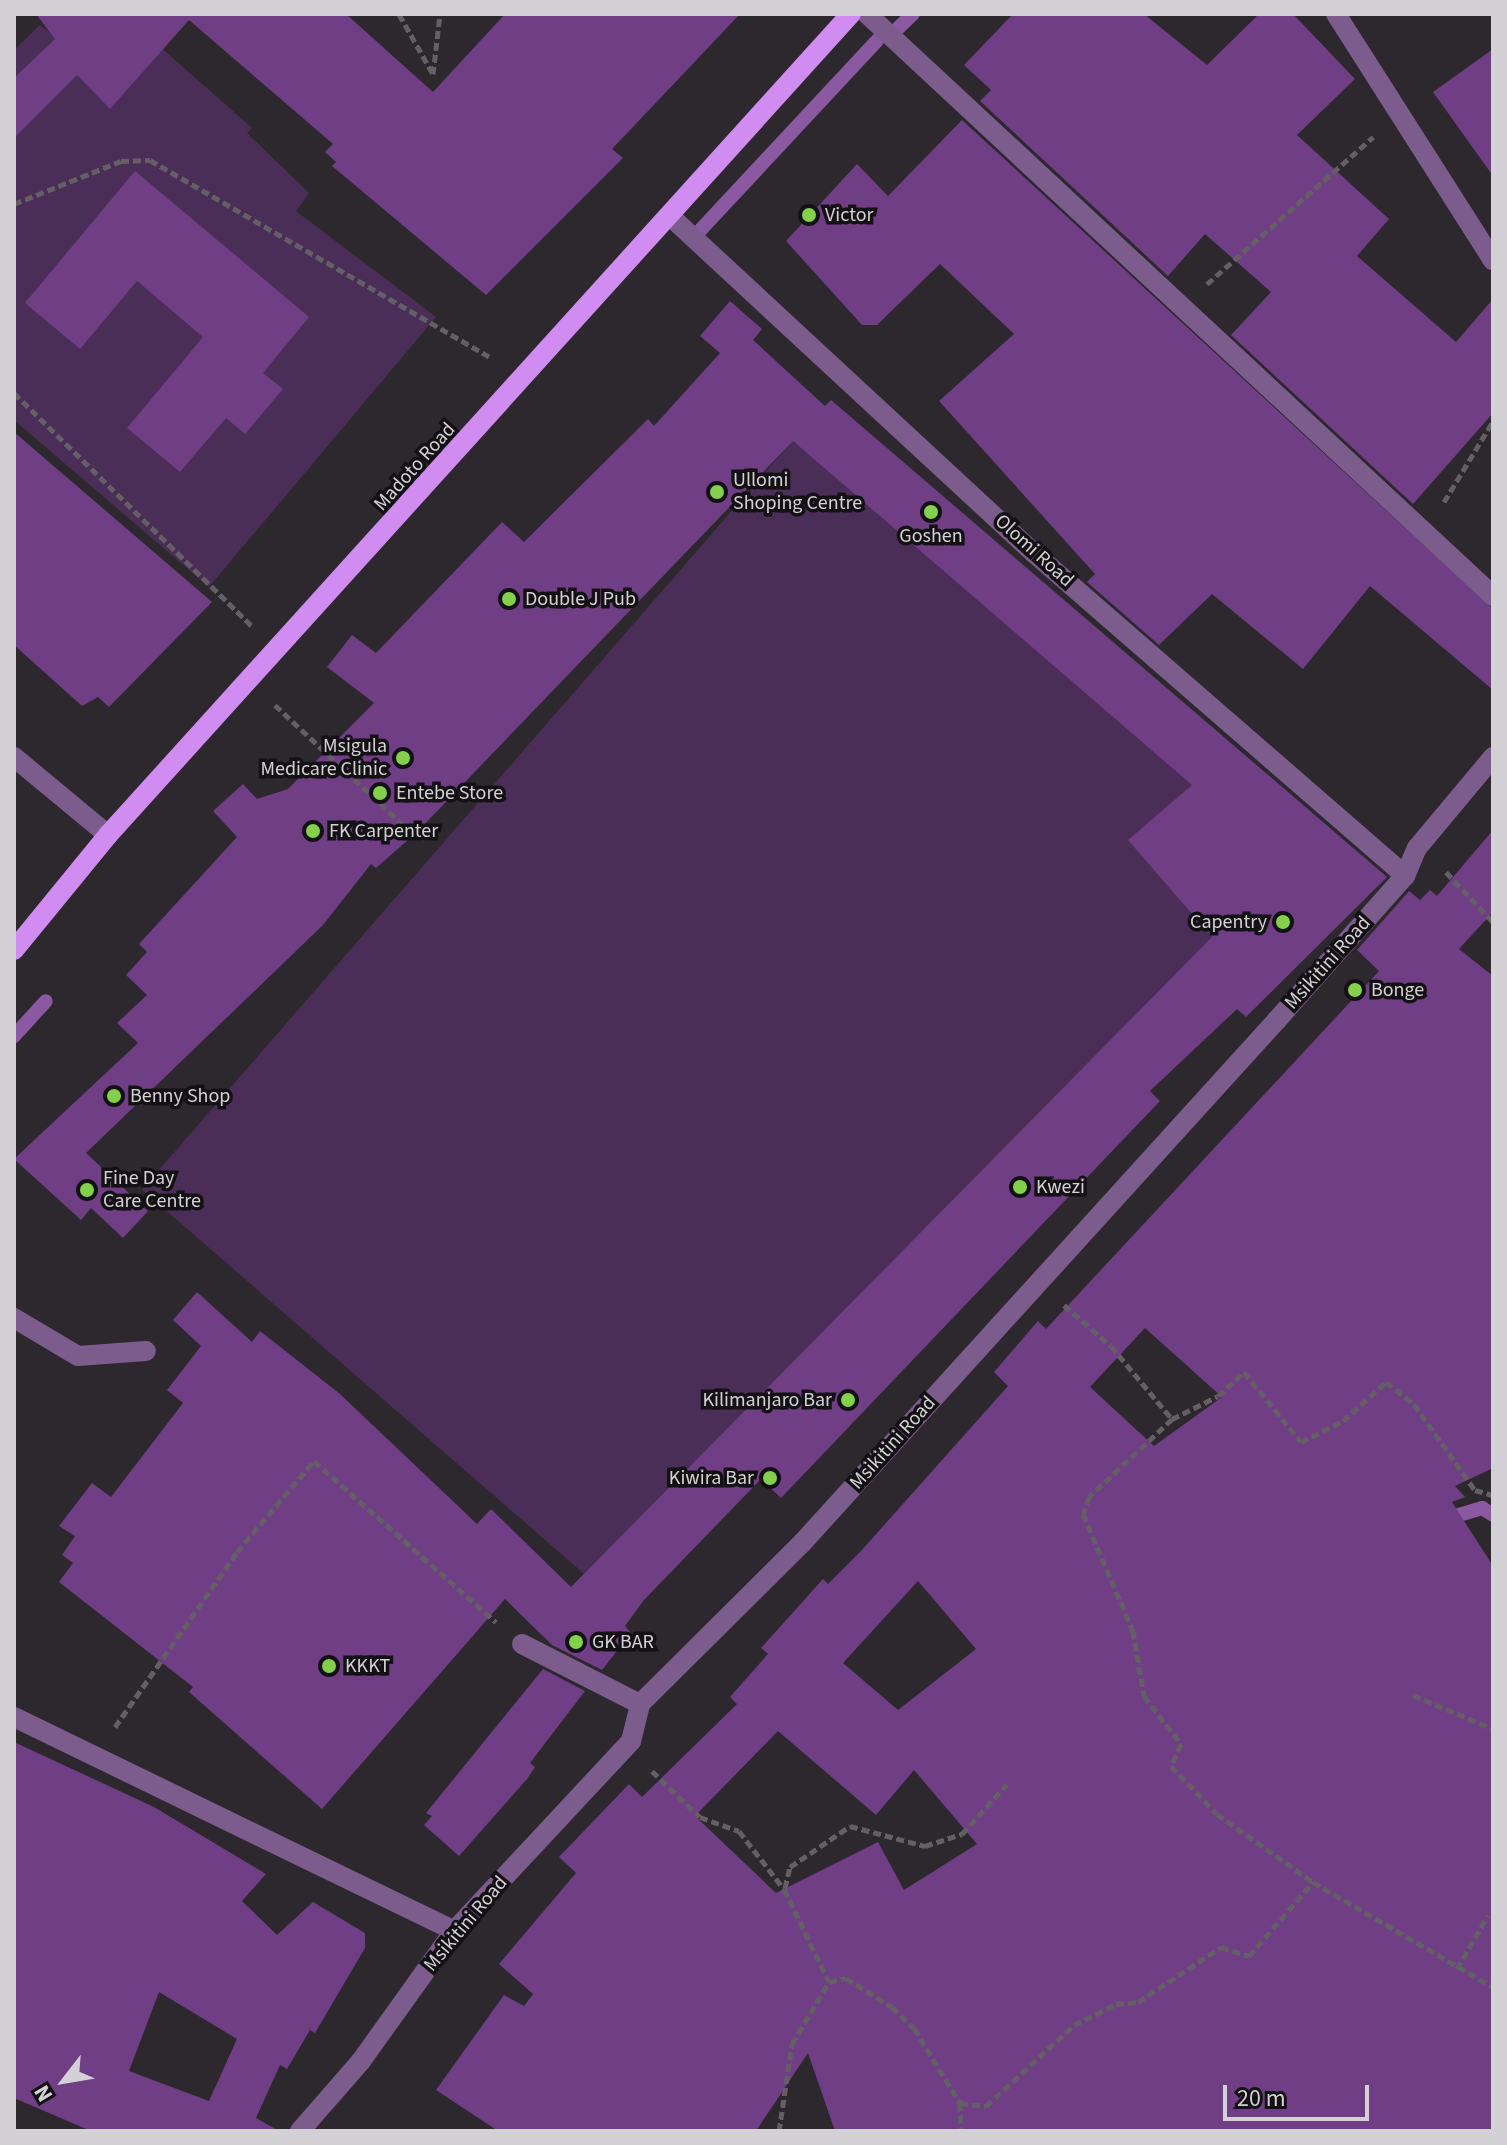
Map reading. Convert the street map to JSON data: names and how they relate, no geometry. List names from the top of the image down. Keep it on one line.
{"streets":{"main road":["Madoto Road"],"street":["Olomi Road","Msikitini Road"]},"crossings":[["Madoto Road","Olomi Road"],["Olomi Road","Msikitini Road"]],"places":["Victor","Ullomi Shoping Centre","Goshen","Double J Pub","Msigula Medicare Clinic","Entebe Store","FK Carpenter","Capentry","Bonge","Benny Shop","Kwezi","Fine Day Care Centre","Kilimanjaro Bar","Kiwira Bar","GK BAR","KKKT"],"scale_bar":"20 m","north":"bottom left"}
